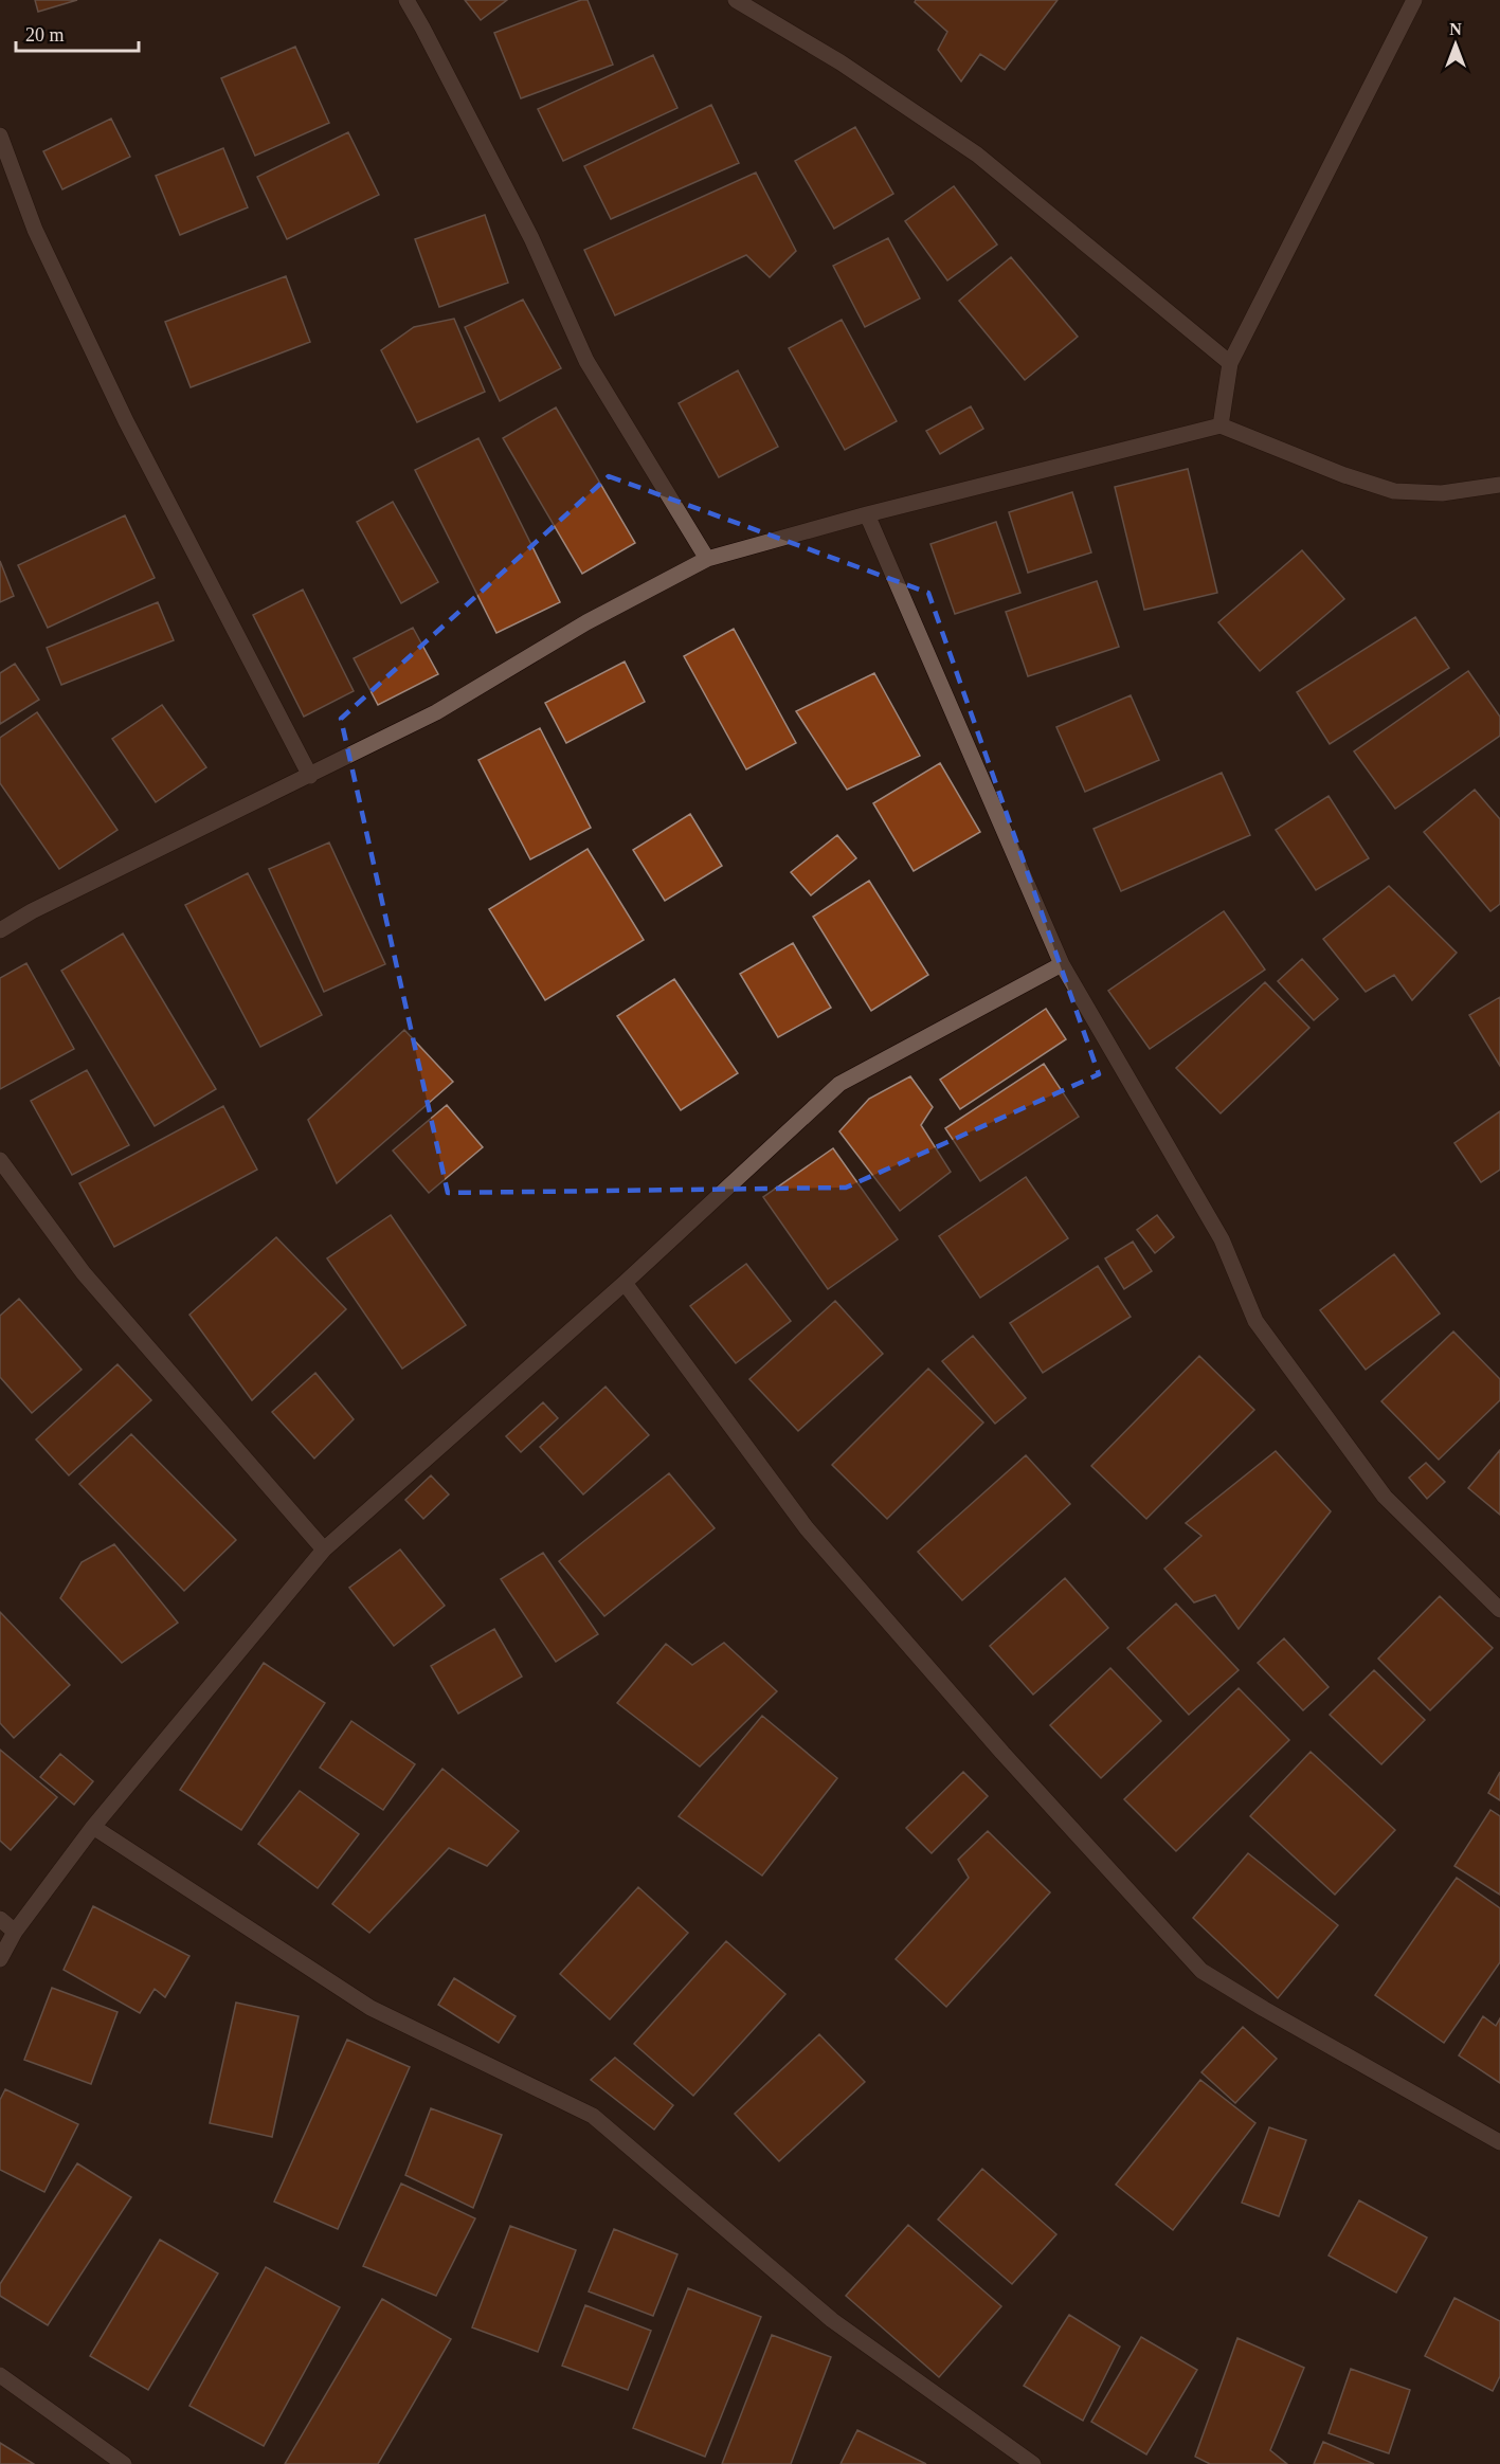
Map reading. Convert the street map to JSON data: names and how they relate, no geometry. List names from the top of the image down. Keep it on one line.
{"scale_bar":"20 m","north":"top"}
